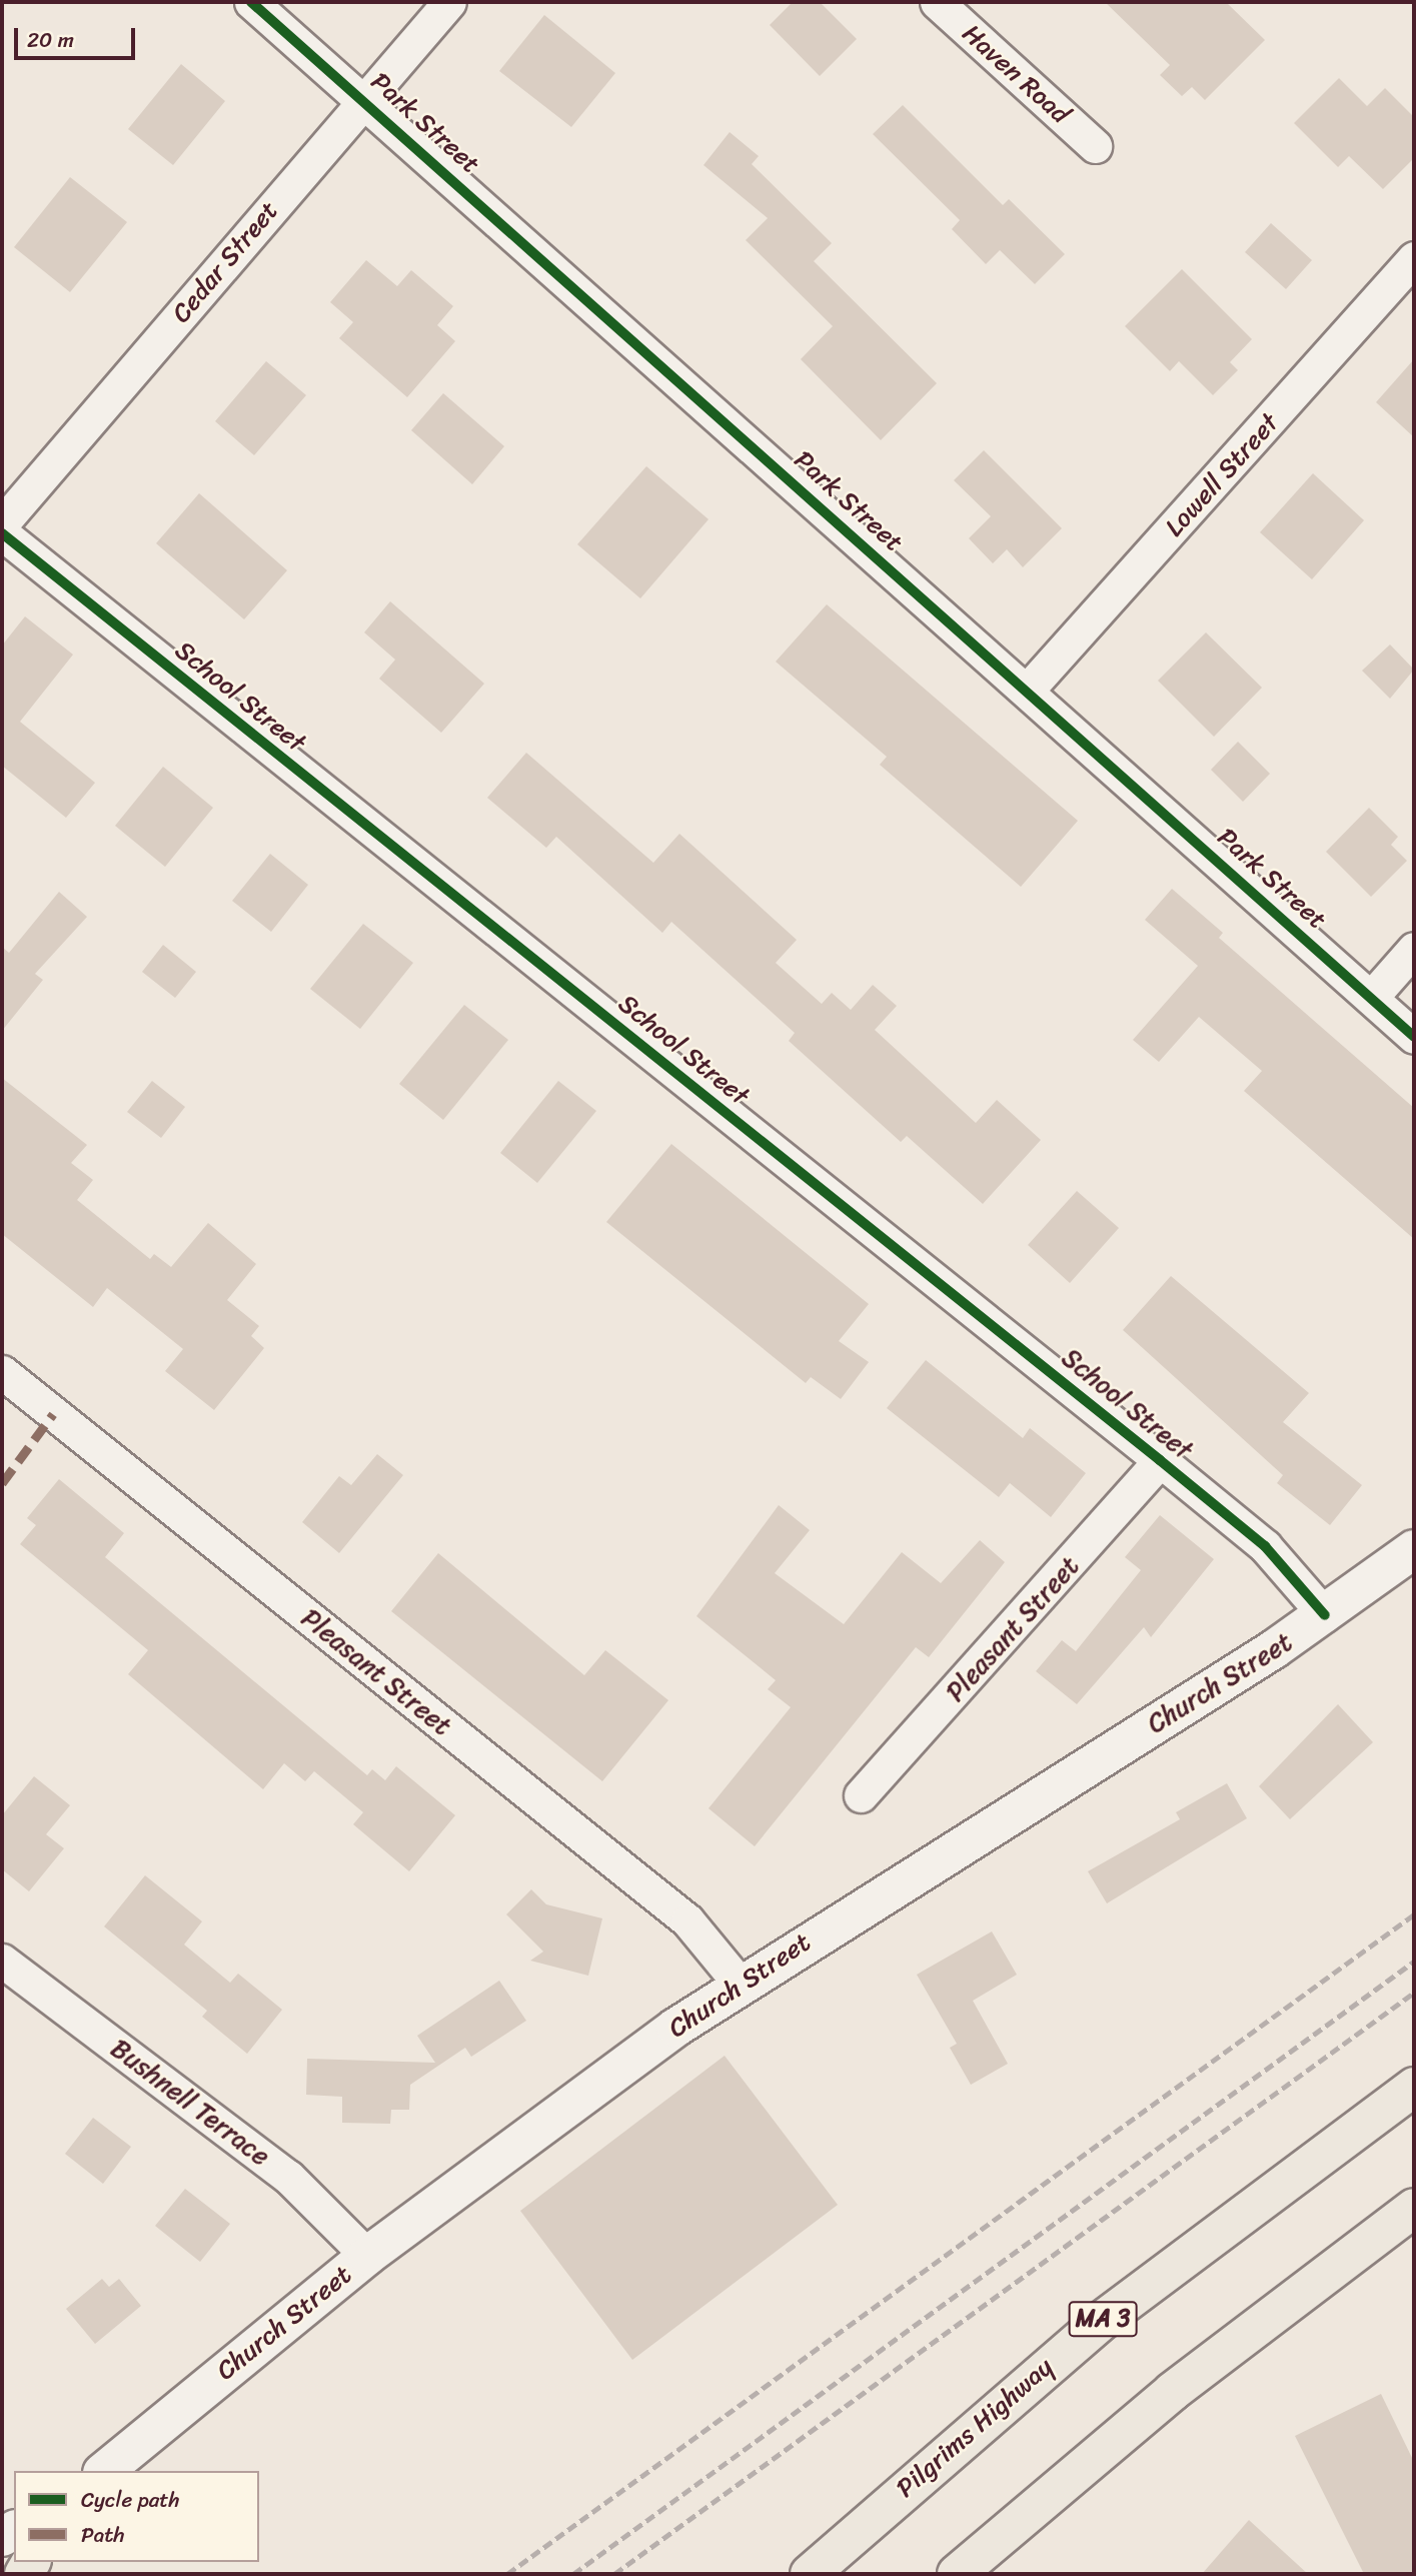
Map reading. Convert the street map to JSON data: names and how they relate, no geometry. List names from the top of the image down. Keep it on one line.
{"streets":{"main road":["Church Street","MA 3","Pilgrims Highway"],"street":["Haven Road","Park Street","Cedar Street","Lowell Street","School Street","Pleasant Street","Bushnell Terrace"]},"crossings":[["Park Street","Cedar Street"],["Park Street","Lowell Street"],["School Street","Pleasant Street"],["School Street","Church Street"],["Pleasant Street","Church Street"],["Church Street","Bushnell Terrace"]],"legend":["Cycle path","Path"],"scale_bar":"20 m"}
